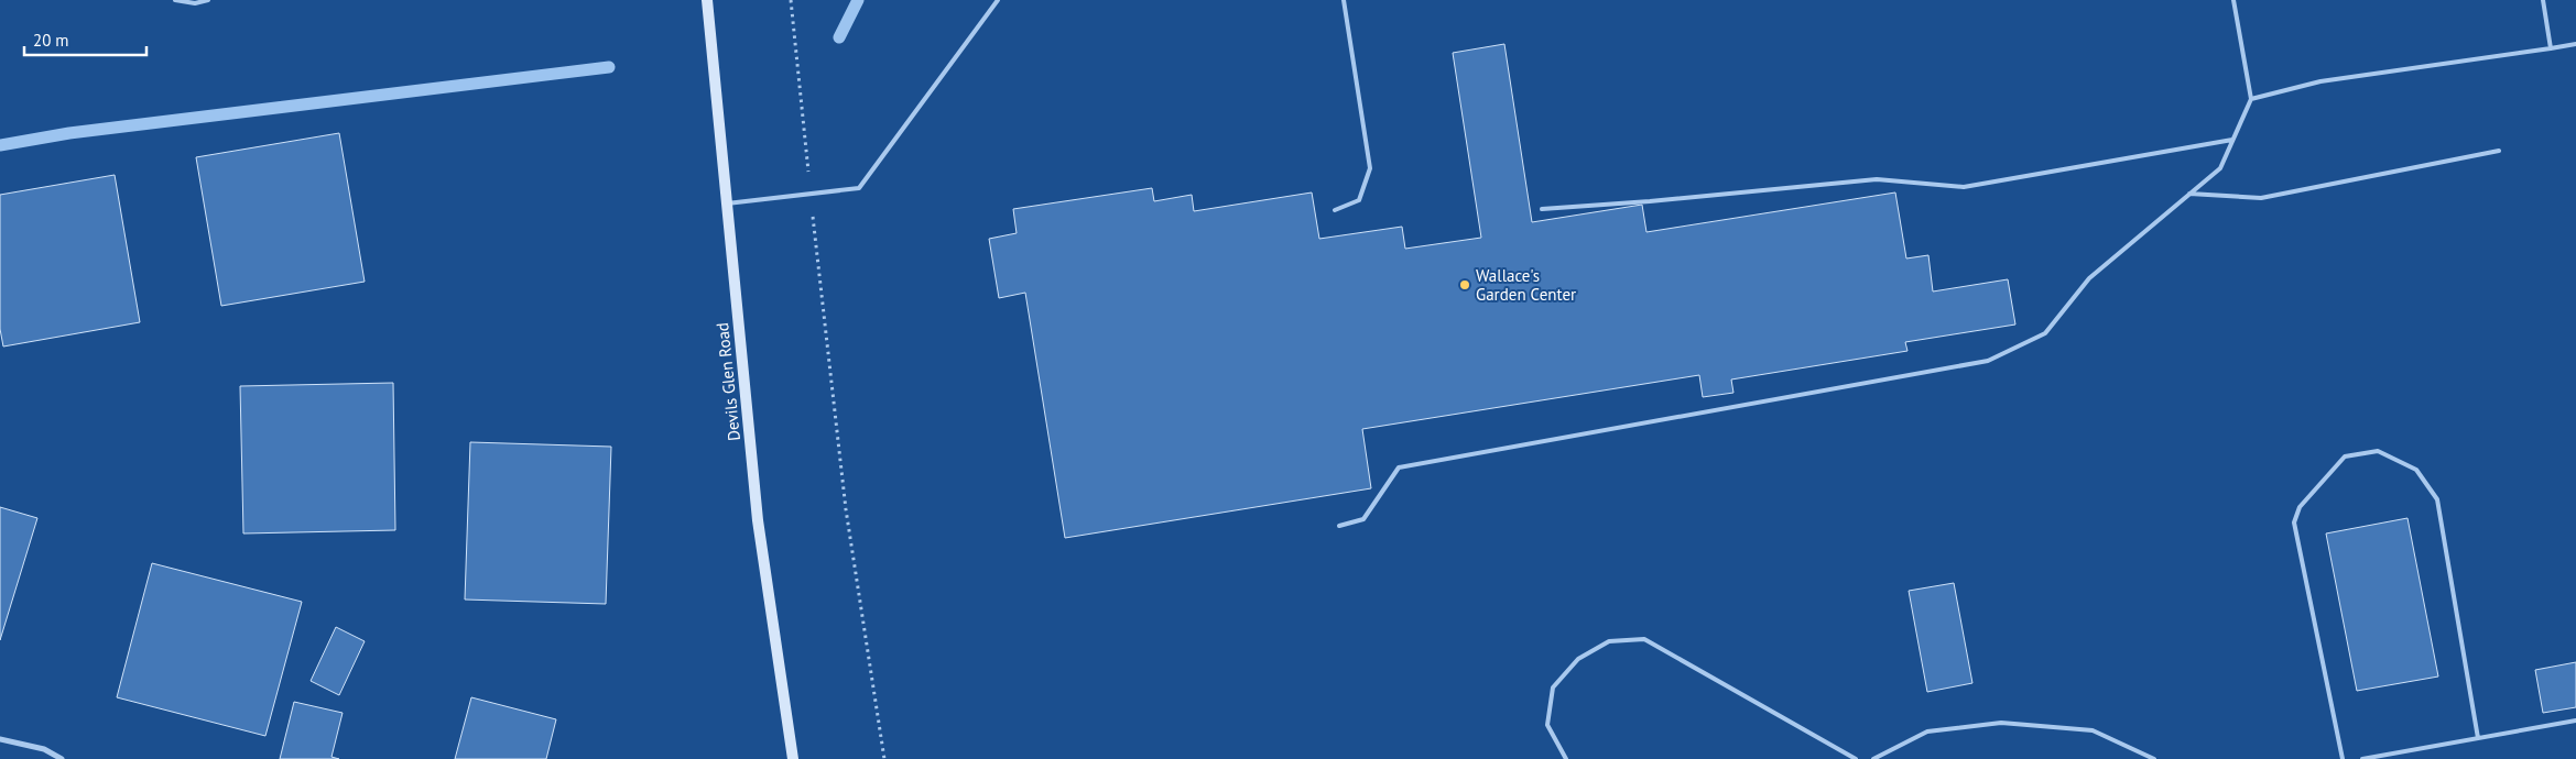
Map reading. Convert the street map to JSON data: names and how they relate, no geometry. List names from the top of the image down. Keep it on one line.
{"streets":{"main road":["Devils Glen Road"]},"places":["Wallace's Garden Center"],"scale_bar":"20 m"}
